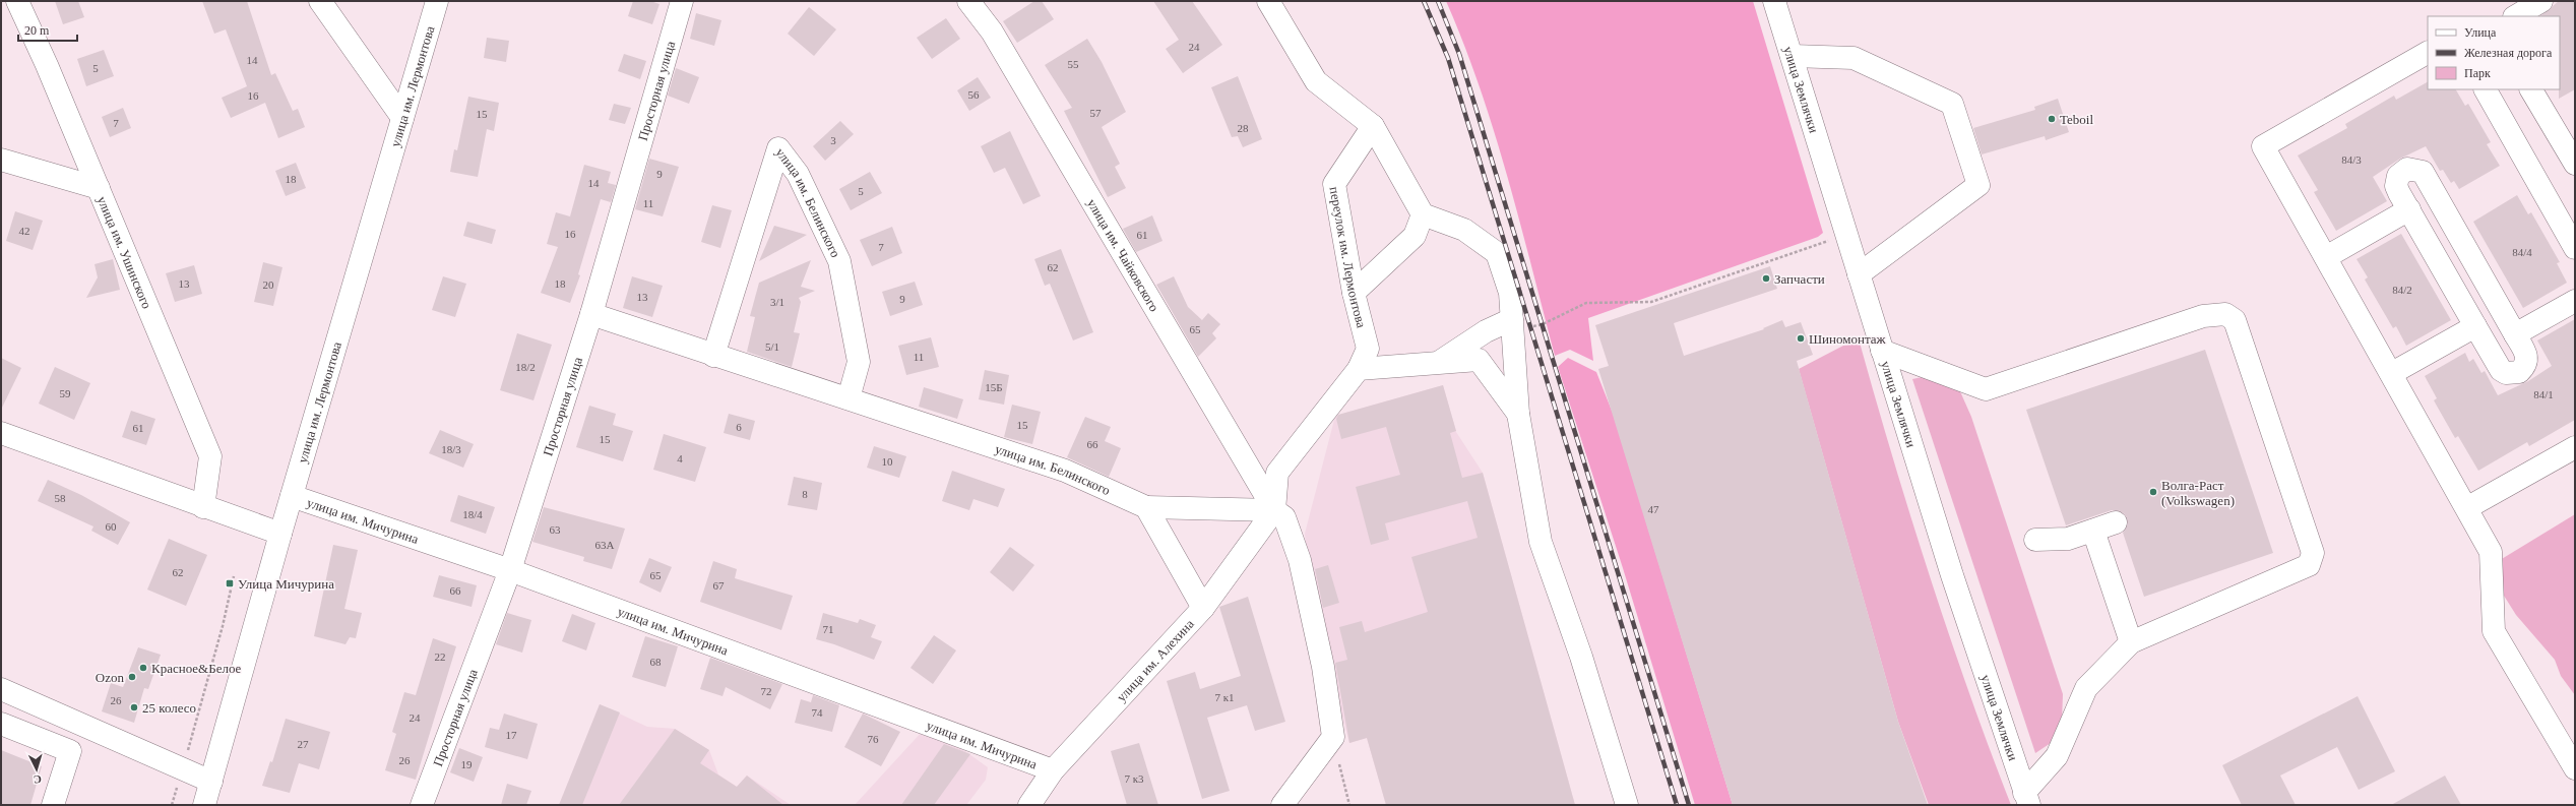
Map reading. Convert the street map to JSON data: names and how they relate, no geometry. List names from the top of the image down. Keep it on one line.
{"streets":{"main road":["улица им. Лермонтова","улица Землячки","Просторная улица","улица им. Белинского","улица им. Ушинского","улица им. Чайковского","переулок им. Лермонтова","улица им. Мичурина","улица им. Алехина"]},"crossings":[["улица им. Лермонтова","улица им. Мичурина"],["Просторная улица","улица им. Белинского"],["Просторная улица","улица им. Мичурина"],["улица им. Чайковского","переулок им. Лермонтова"],["улица им. Чайковского","улица им. Алехина"],["переулок им. Лермонтова","улица им. Алехина"],["улица им. Мичурина","улица им. Алехина"]],"places":{"other":["Teboil","Запчасти","Шиномонтаж","Волга-Раст (Volkswagen)","Красное&Белое","Ozon","25 колесо"],"transit":["Улица Мичурина"]},"house_numbers":["24","14","55","5","56","16","57","15","7","28","3","84/3","9","18","14","5","11","42","16","61","7","84/4","62","13","18","20","84/2","13","9","3/1","65","5/1","11","18/2","15Б","59","84/1","15","6","61","15","66","18/3","4","10","8","58","47","18/4","60","63","63А","62","65","67","66","71","22","68","72","7 к1","26","74","24","17","76","27","26","19","7 к3"],"legend":["Улица","Железная дорога","Парк"],"scale_bar":"20 m","north":"bottom"}
